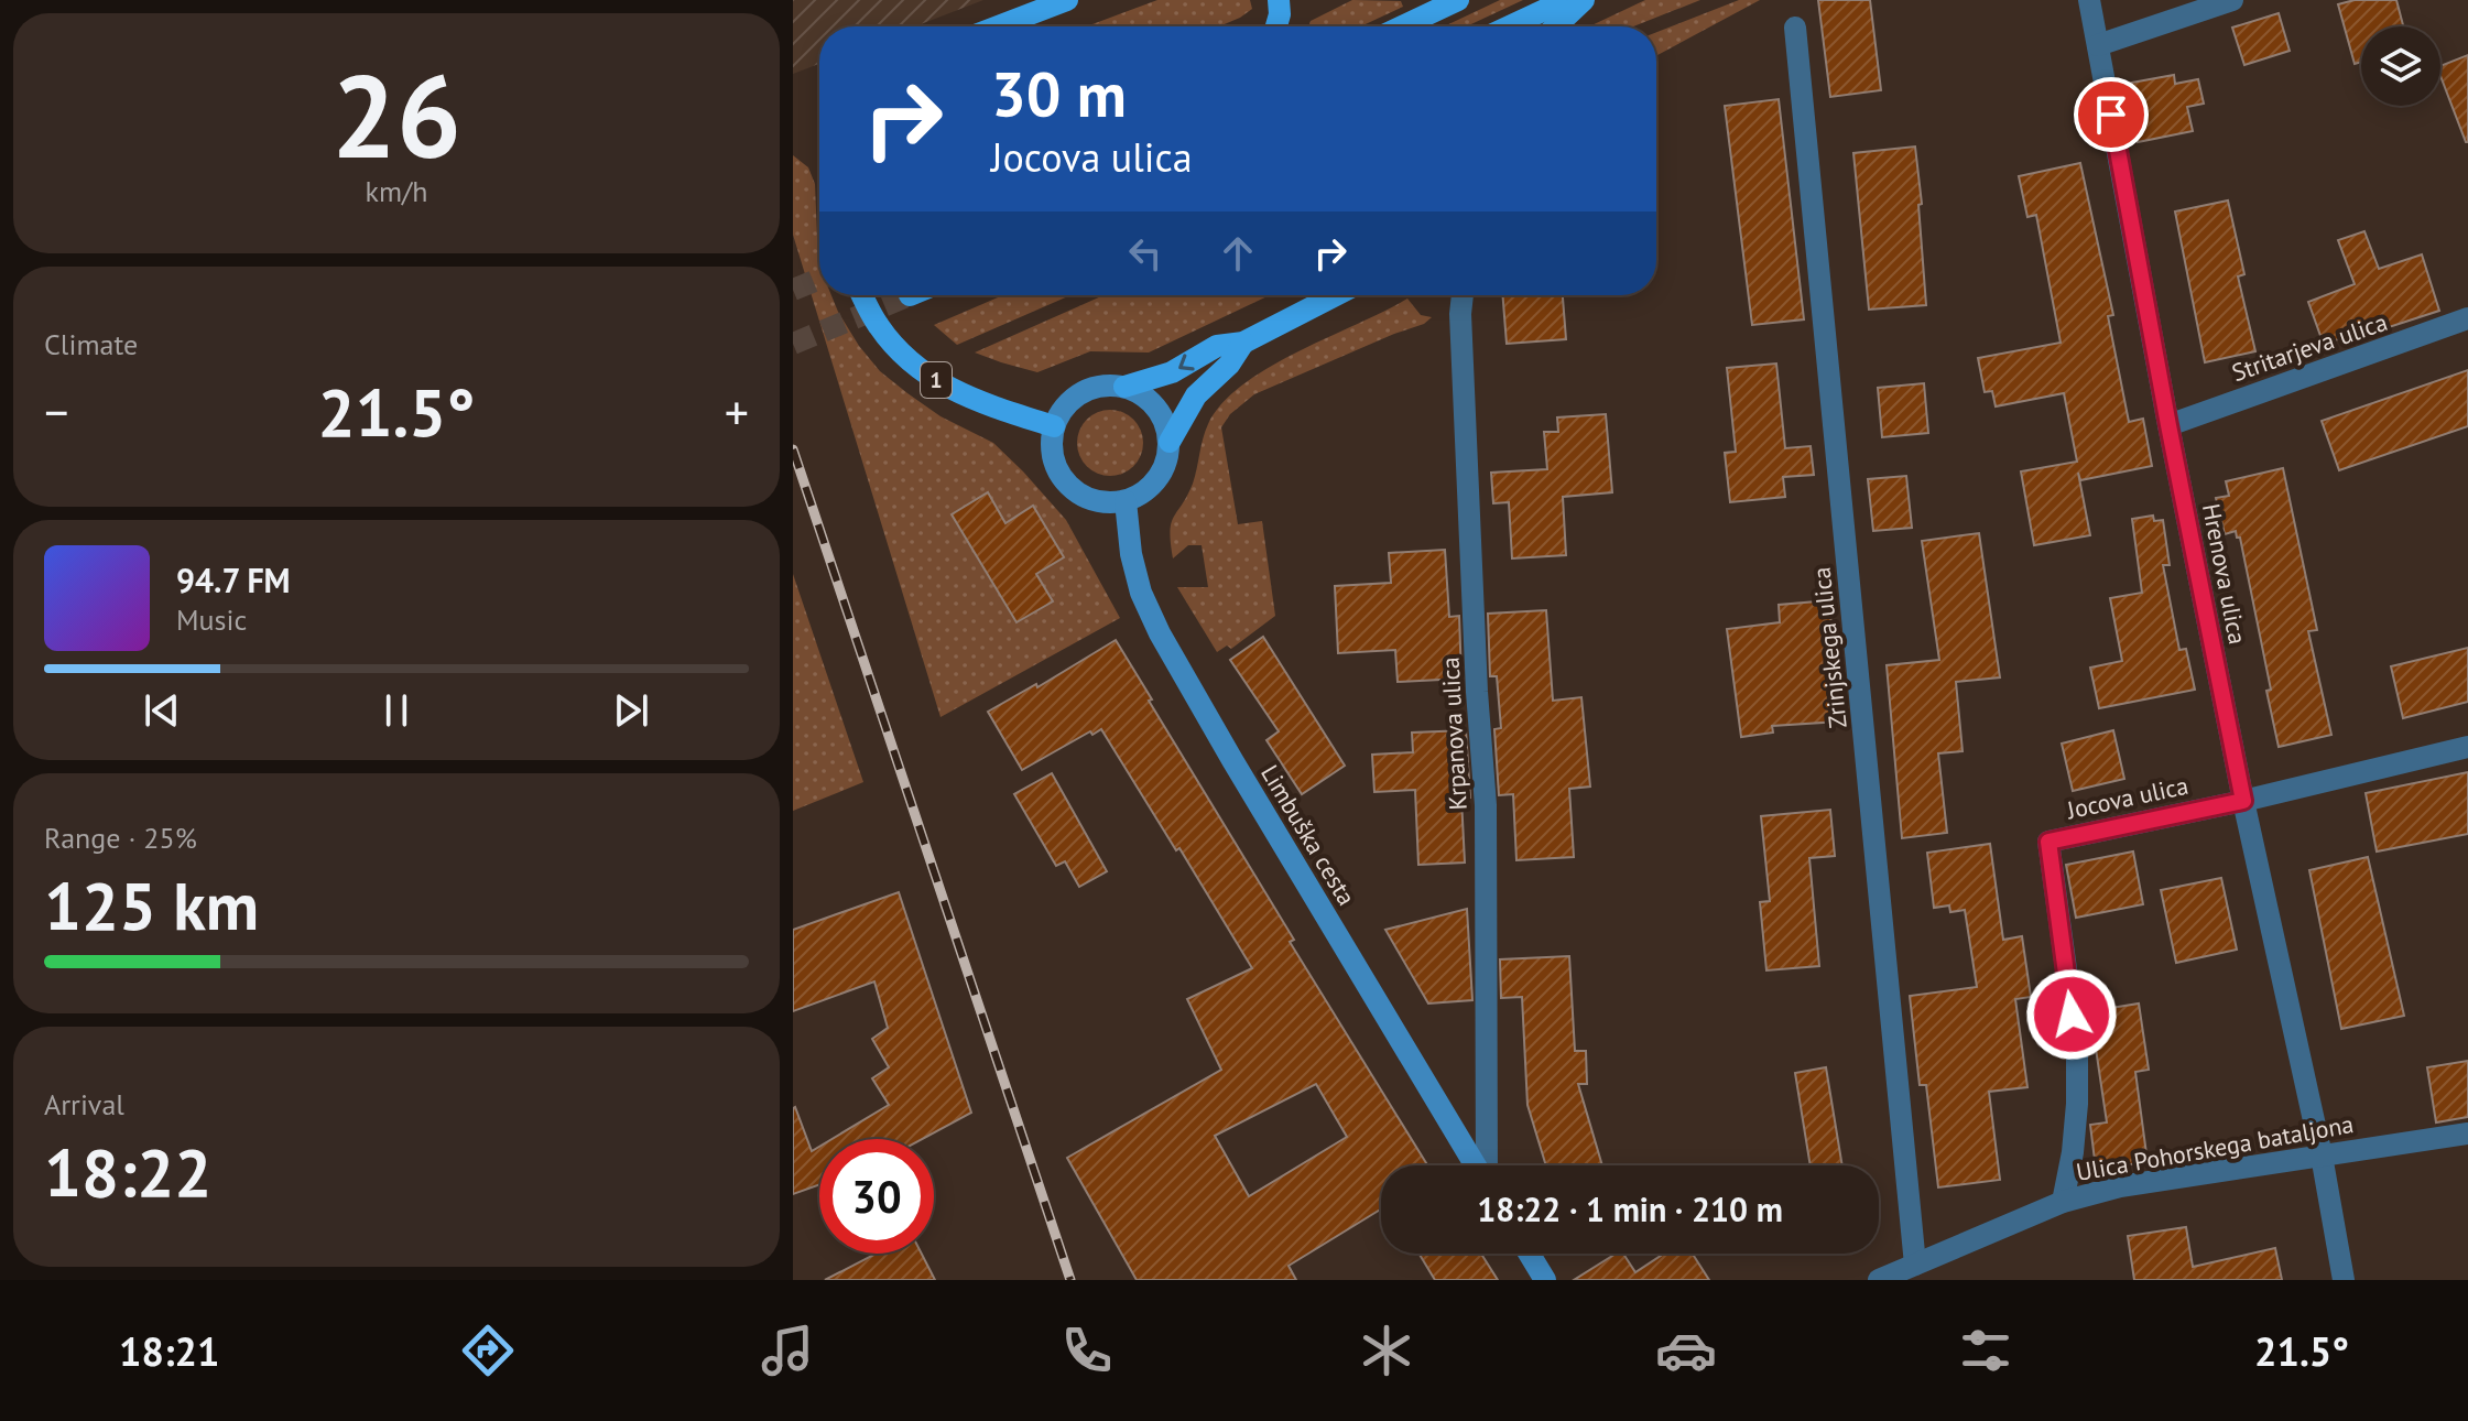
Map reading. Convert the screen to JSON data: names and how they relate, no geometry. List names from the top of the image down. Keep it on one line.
{"streets":{"main road":["1","Limbuška cesta"],"street":["Stritarjeva ulica","Hrenova ulica","Zrinjskega ulica","Krpanova ulica","Jocova ulica","Ulica Pohorskega bataljona"]},"crossings":[["Stritarjeva ulica","Hrenova ulica"],["1","Limbuška cesta"],["Hrenova ulica","Jocova ulica"],["Hrenova ulica","Ulica Pohorskega bataljona"],["Zrinjskega ulica","Ulica Pohorskega bataljona"],["Jocova ulica","Ulica Pohorskega bataljona"]],"page":{"tile":[["26","km/h"],"Climate",["Range · 25%","125 km"],["Arrival","18:22"]],"turn":["30 m","Jocova ulica"],"heat":["−","21.5°","+"],"song":["94.7 FM","Music"],"limit":"30","trip":"18:22 · 1 min · 210 m","tabs":["18:21","21.5°"]}}
